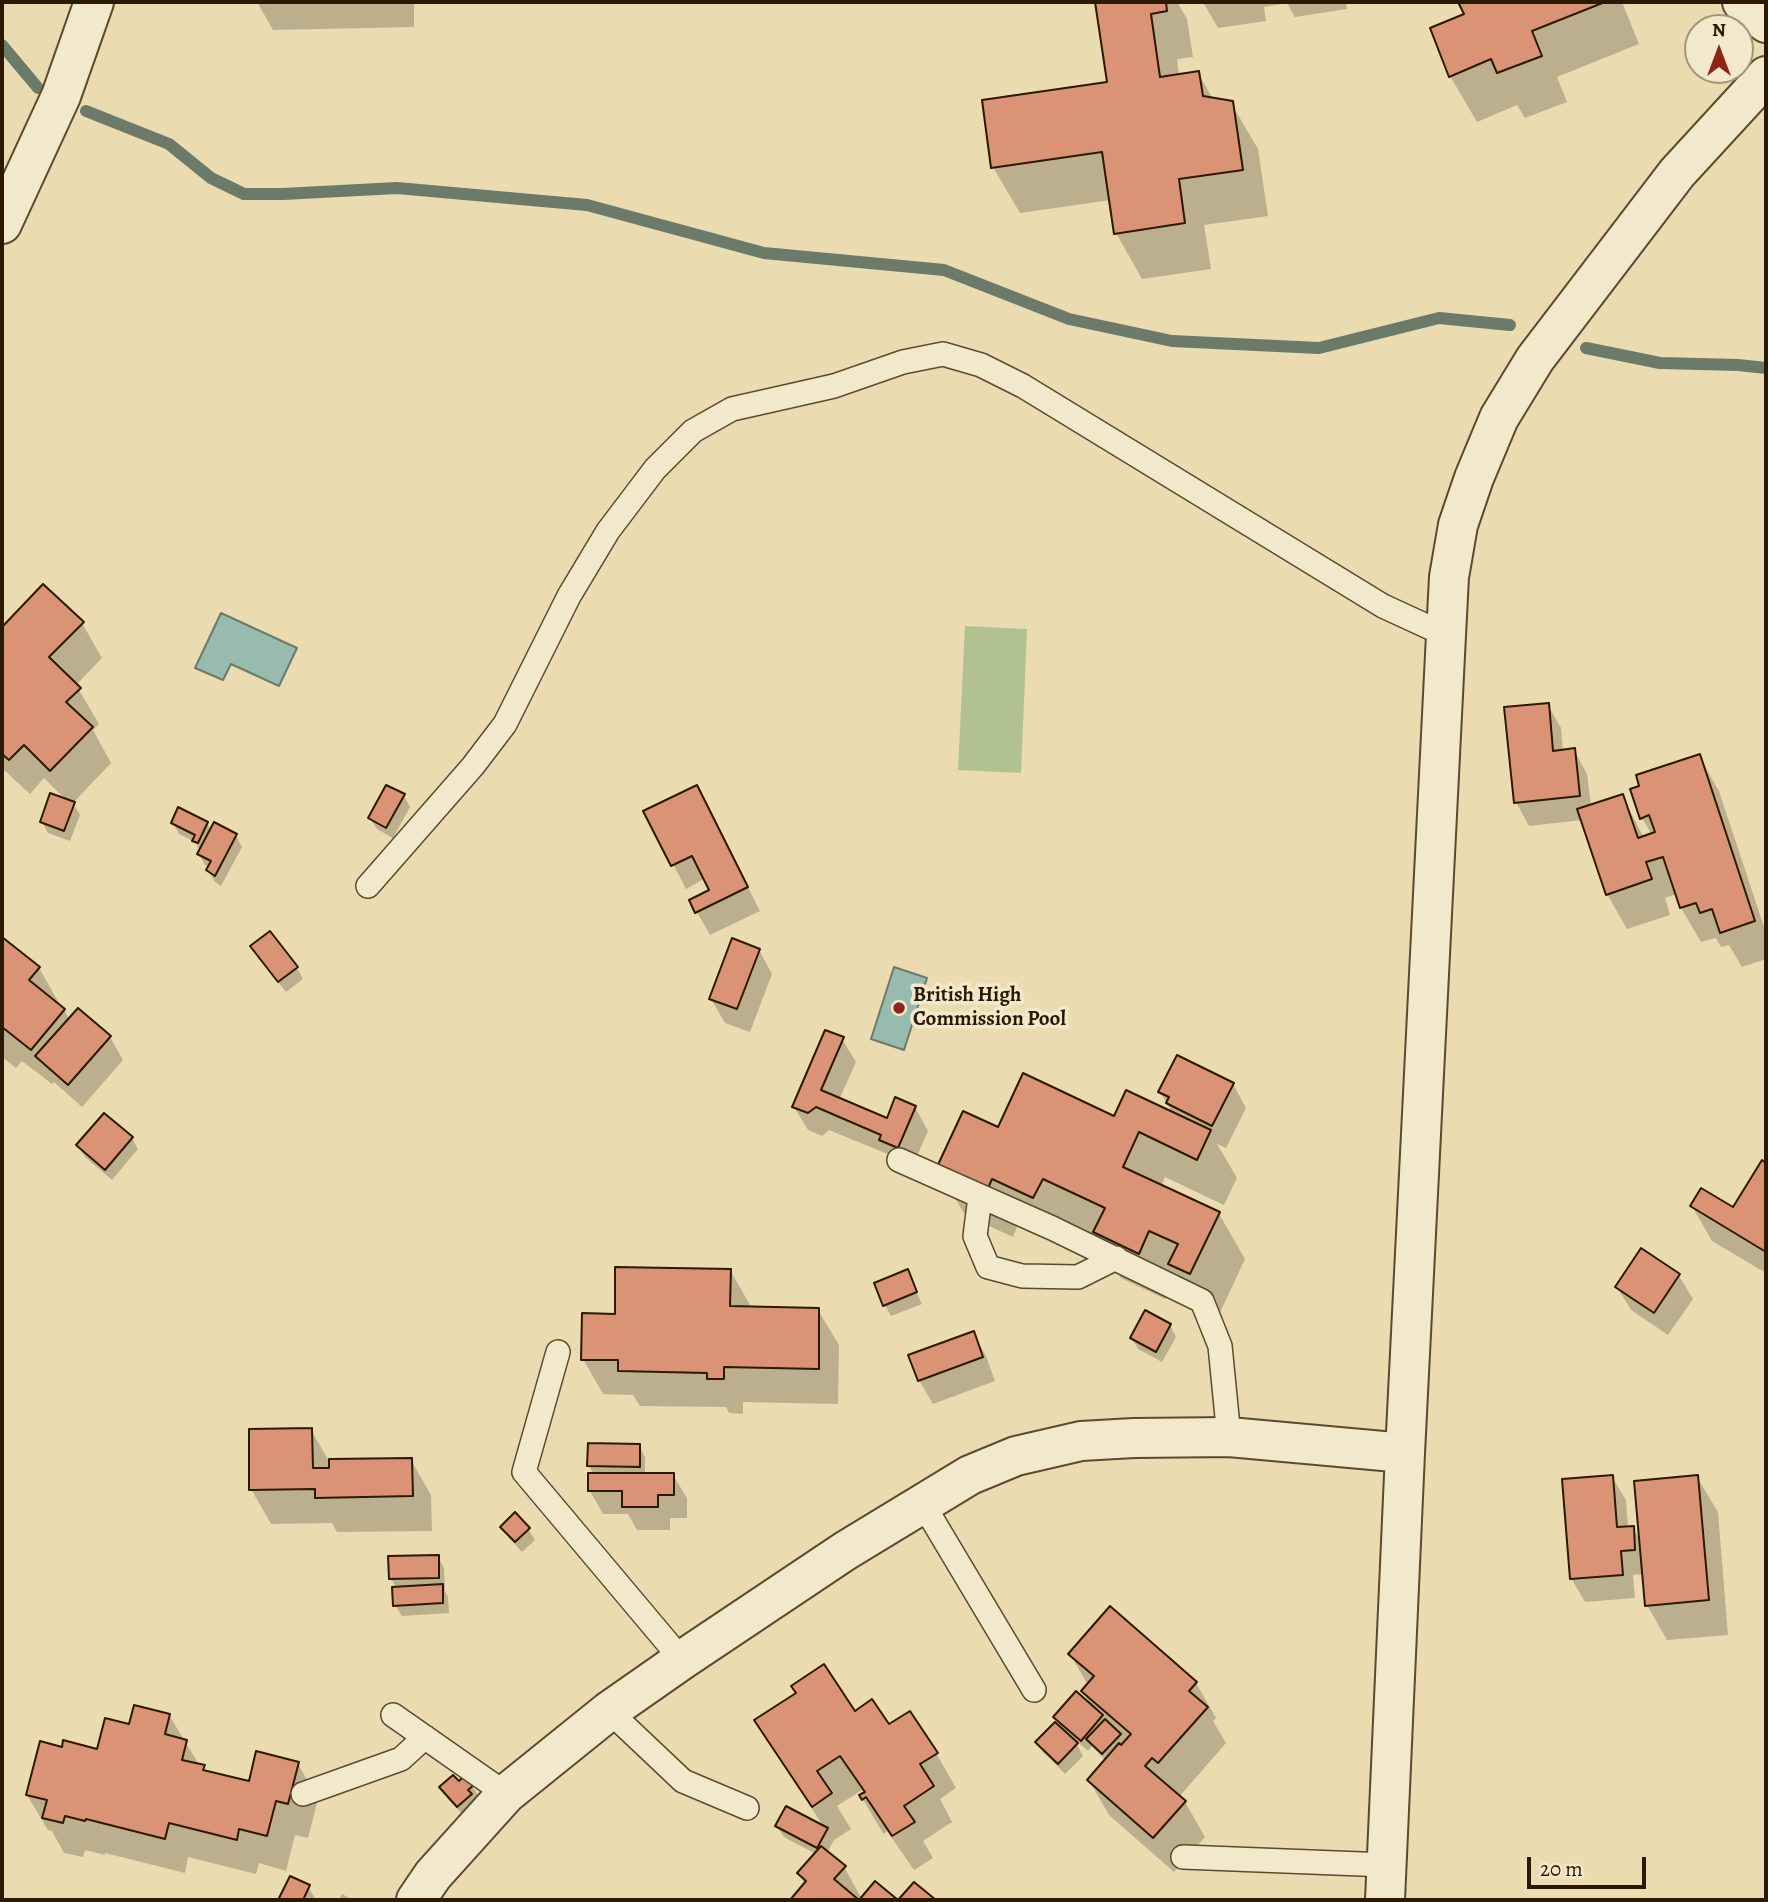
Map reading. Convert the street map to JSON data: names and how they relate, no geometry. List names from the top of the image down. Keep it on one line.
{"places":["British High Commission Pool"],"scale_bar":"20 m","north":"top"}
